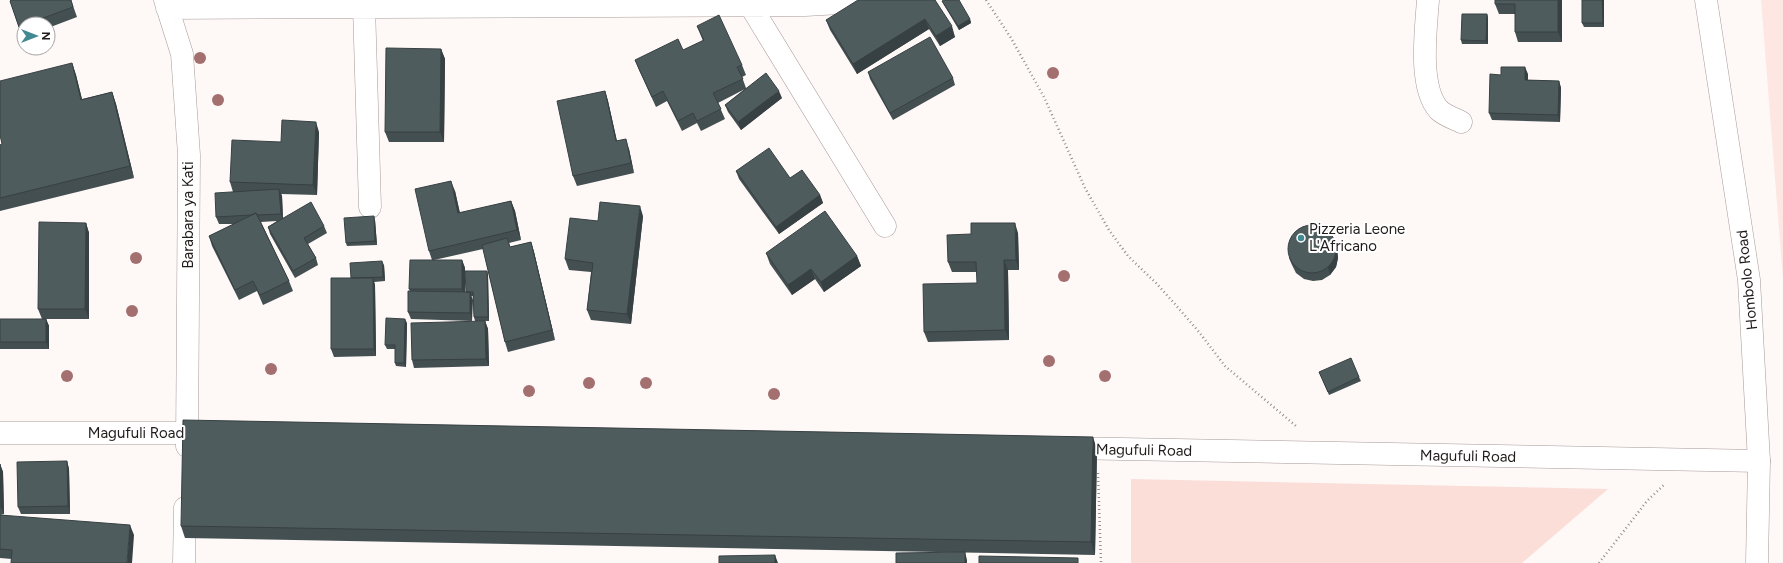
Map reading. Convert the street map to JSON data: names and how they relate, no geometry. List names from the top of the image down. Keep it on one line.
{"streets":{"street":["Barabara ya Kati","Hombolo Road","Magufuli Road"]},"crossings":[["Barabara ya Kati","Magufuli Road"],["Hombolo Road","Magufuli Road"]],"places":["Pizzeria Leone L'Africano"],"north":"right"}
